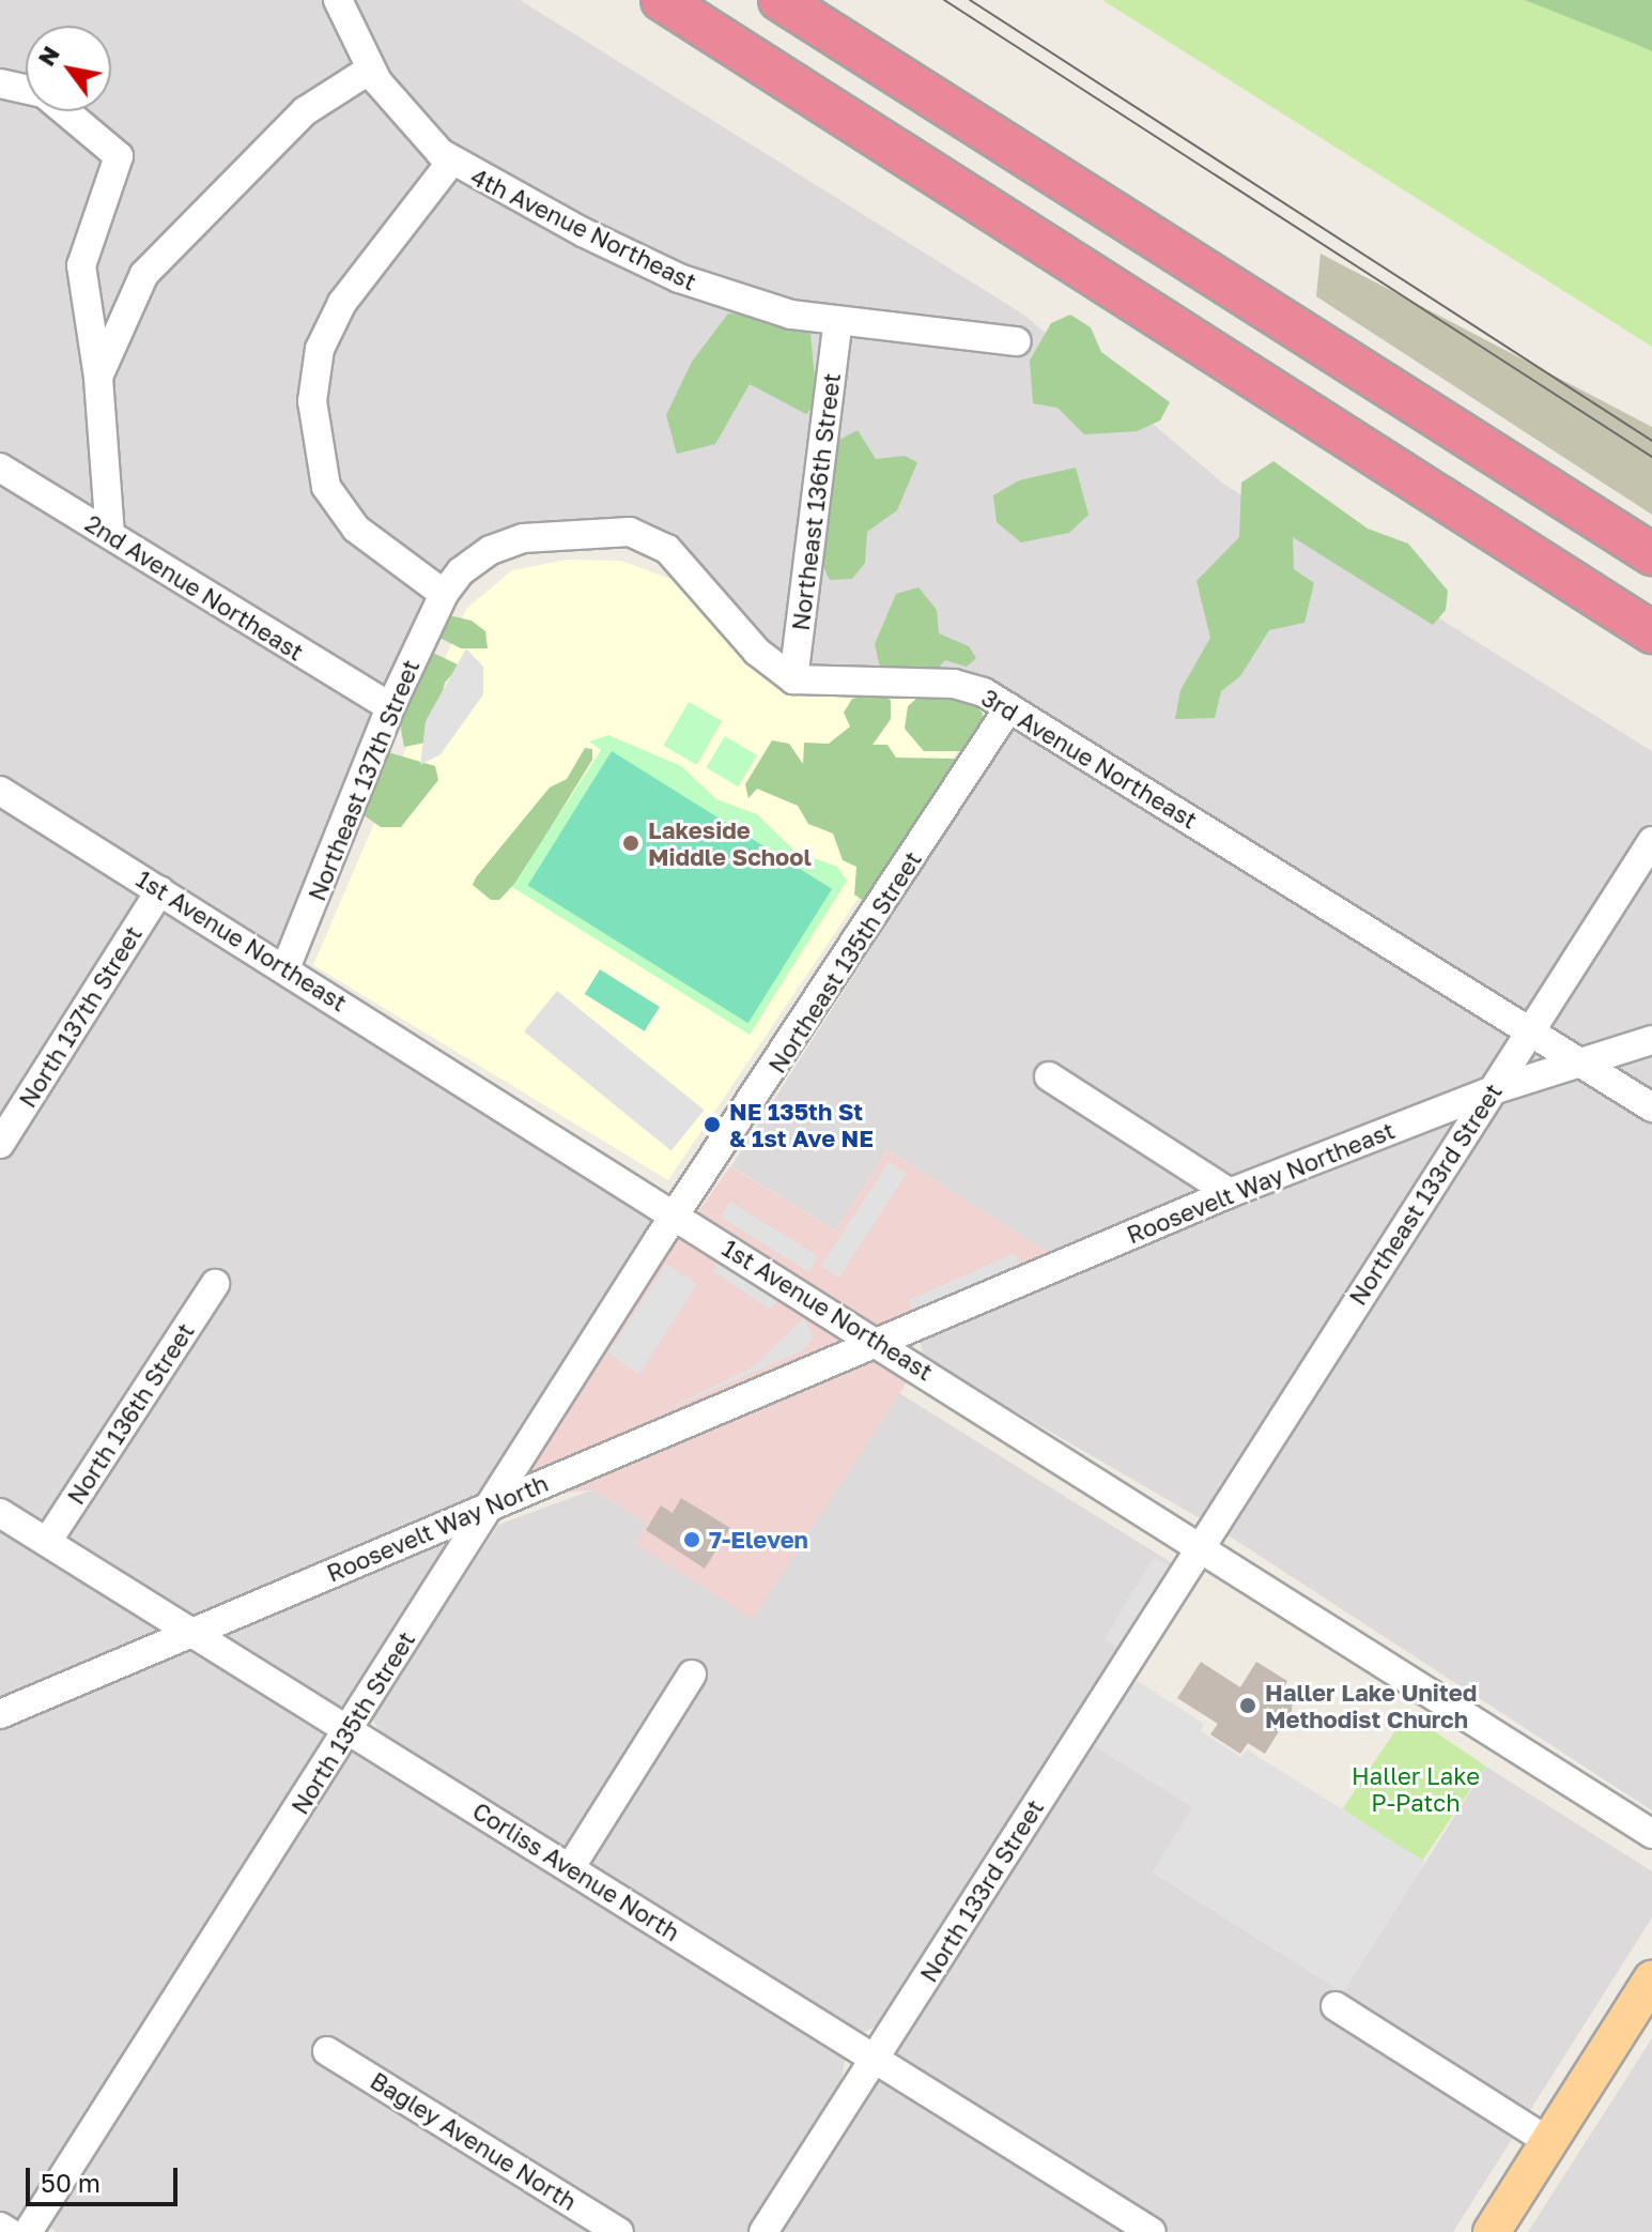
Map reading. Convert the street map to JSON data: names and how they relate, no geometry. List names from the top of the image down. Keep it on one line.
{"streets":{"street":["4th Avenue Northeast","Northeast 136th Street","2nd Avenue Northeast","3rd Avenue Northeast","Northeast 137th Street","1st Avenue Northeast","Northeast 135th Street","North 137th Street","Roosevelt Way Northeast","Northeast 133rd Street","North 136th Street","Roosevelt Way North","North 135th Street","Corliss Avenue North","North 133rd Street","Bagley Avenue North"]},"crossings":[["4th Avenue Northeast","Northeast 136th Street"],["Northeast 136th Street","3rd Avenue Northeast"],["2nd Avenue Northeast","Northeast 137th Street"],["3rd Avenue Northeast","Northeast 135th Street"],["3rd Avenue Northeast","Roosevelt Way Northeast"],["3rd Avenue Northeast","Northeast 133rd Street"],["Northeast 137th Street","1st Avenue Northeast"],["1st Avenue Northeast","Northeast 135th Street"],["1st Avenue Northeast","North 137th Street"],["1st Avenue Northeast","Roosevelt Way Northeast"],["1st Avenue Northeast","Northeast 133rd Street"],["1st Avenue Northeast","Roosevelt Way North"],["1st Avenue Northeast","North 135th Street"],["1st Avenue Northeast","North 133rd Street"],["Northeast 135th Street","North 135th Street"],["Roosevelt Way Northeast","Northeast 133rd Street"],["Roosevelt Way Northeast","Roosevelt Way North"],["Northeast 133rd Street","North 133rd Street"],["North 136th Street","Corliss Avenue North"],["Roosevelt Way North","North 135th Street"],["Roosevelt Way North","Corliss Avenue North"],["North 135th Street","Corliss Avenue North"],["Corliss Avenue North","North 133rd Street"]],"parks":["Haller Lake P-Patch"],"places":["Lakeside Middle School","NE 135th St & 1st Ave NE","7-Eleven","Haller Lake United Methodist Church"],"scale_bar":"50 m","north":"top left"}
